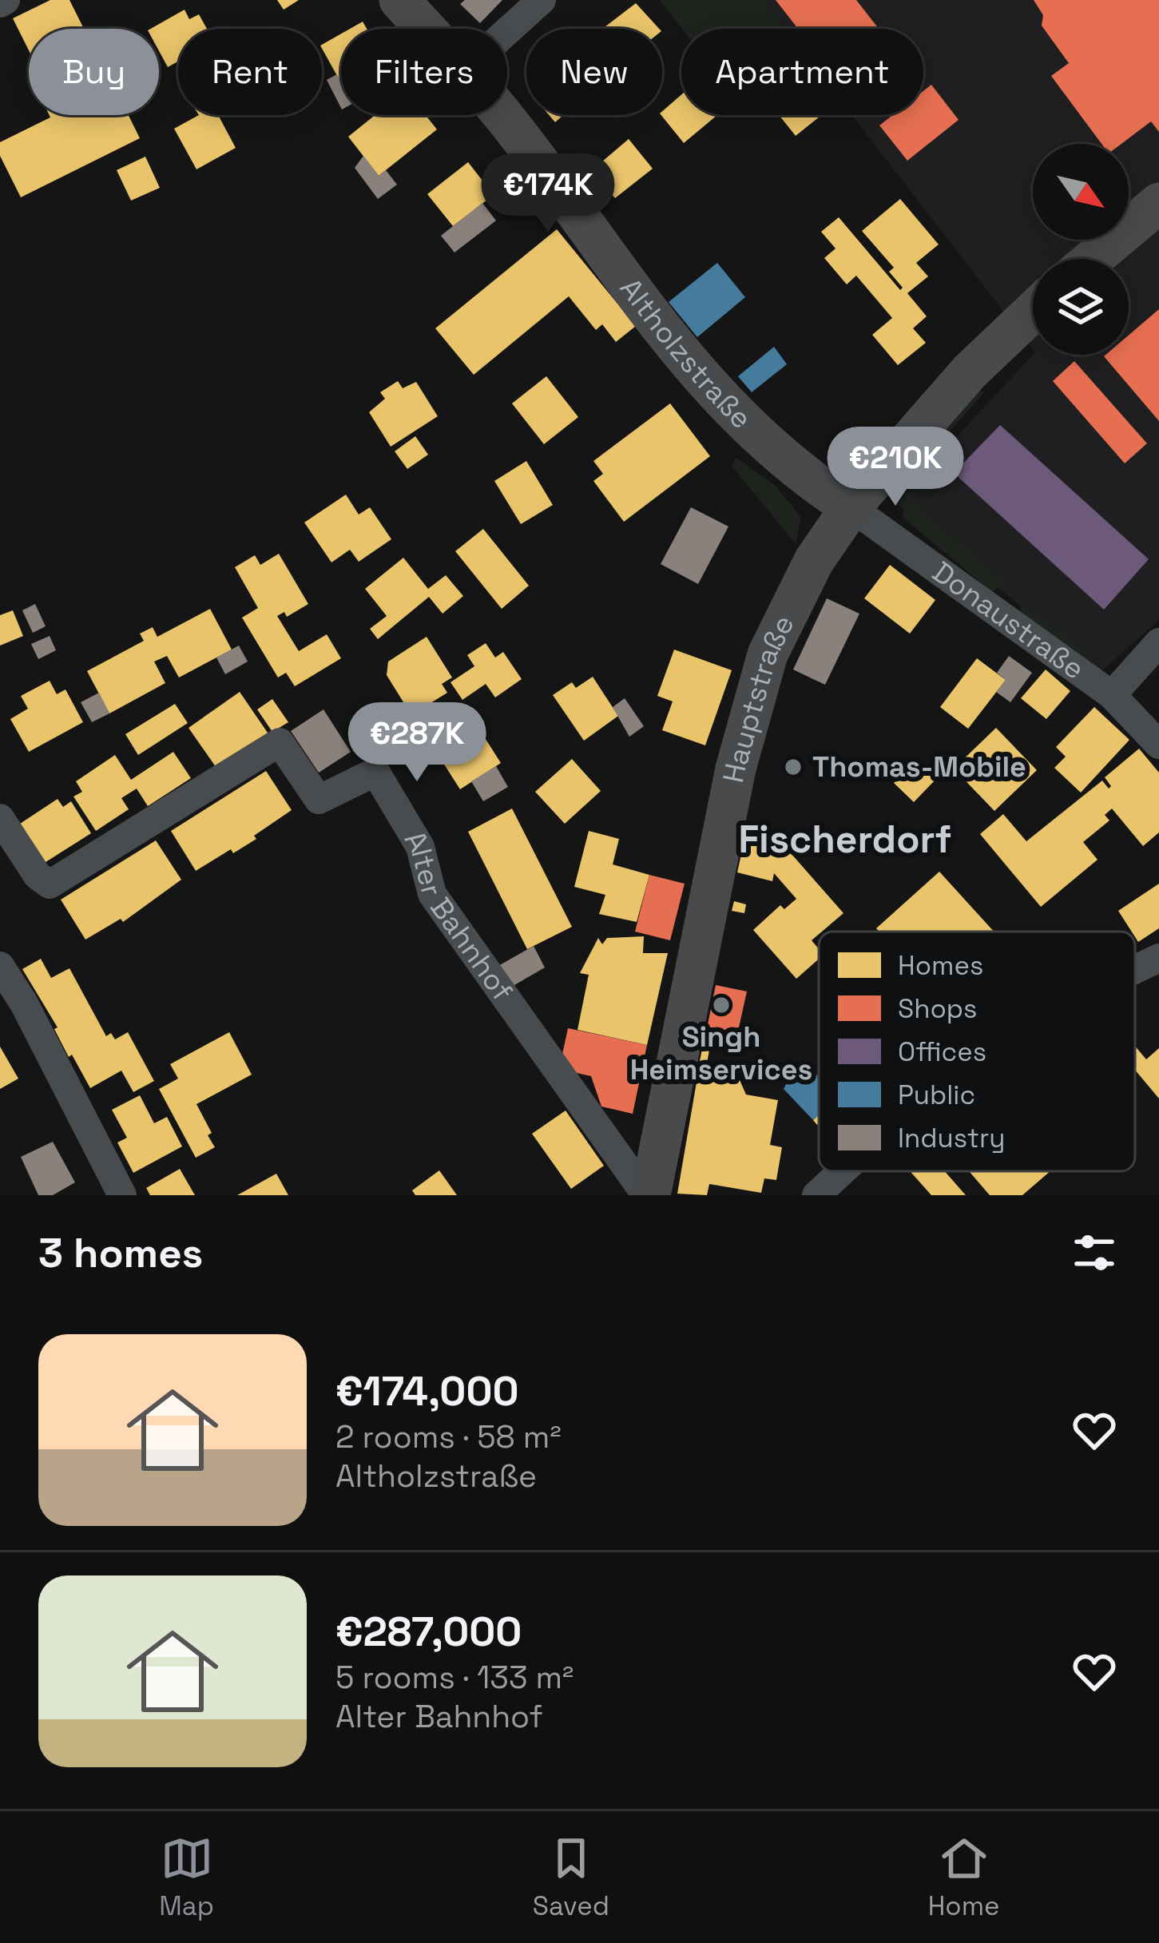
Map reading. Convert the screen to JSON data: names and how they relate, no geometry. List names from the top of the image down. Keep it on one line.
{"streets":{"main road":["Altholzstraße","Hauptstraße"],"street":["Donaustraße","Alter Bahnhof"]},"crossings":[["Altholzstraße","Donaustraße"],["Altholzstraße","Hauptstraße"],["Donaustraße","Hauptstraße"],["Hauptstraße","Alter Bahnhof"]],"districts":["Fischerdorf"],"places":["Thomas-Mobile","Singh Heimservices"],"legend":["Homes","Shops","Offices","Public","Industry"],"north":"bottom right","page":{"chip":["Buy","Rent","Filters","New","Apartment"],"price":["€174K","€210K","€287K"],"heading":"3 homes","list":[{"name":"€174,000","note":"2 rooms · 58 m² · Altholzstraße"},{"name":"€287,000","note":"5 rooms · 133 m² · Alter Bahnhof"}],"tabs":["Map","Saved","Home"]}}
